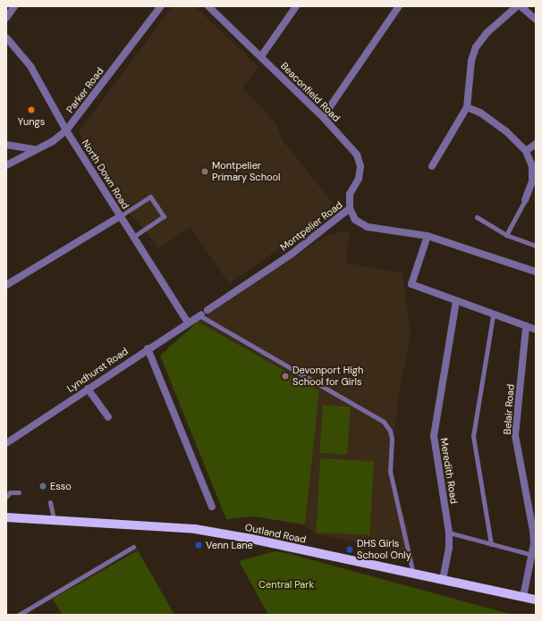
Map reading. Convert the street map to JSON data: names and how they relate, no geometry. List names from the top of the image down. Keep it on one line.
{"streets":{"main road":["Outland Road"],"street":["Parker Road","Beaconfield Road","North Down Road","Montpelier Road","Lyndhurst Road","Belair Road","Meredith Road"]},"crossings":[["Parker Road","North Down Road"],["Beaconfield Road","Montpelier Road"],["North Down Road","Lyndhurst Road"],["Montpelier Road","Lyndhurst Road"],["Belair Road","Outland Road"],["Meredith Road","Outland Road"]],"parks":["Central Park"],"places":["Yungs","Montpelier Primary School","Devonport High School for Girls","Esso","Venn Lane","DHS Girls School Only"]}
